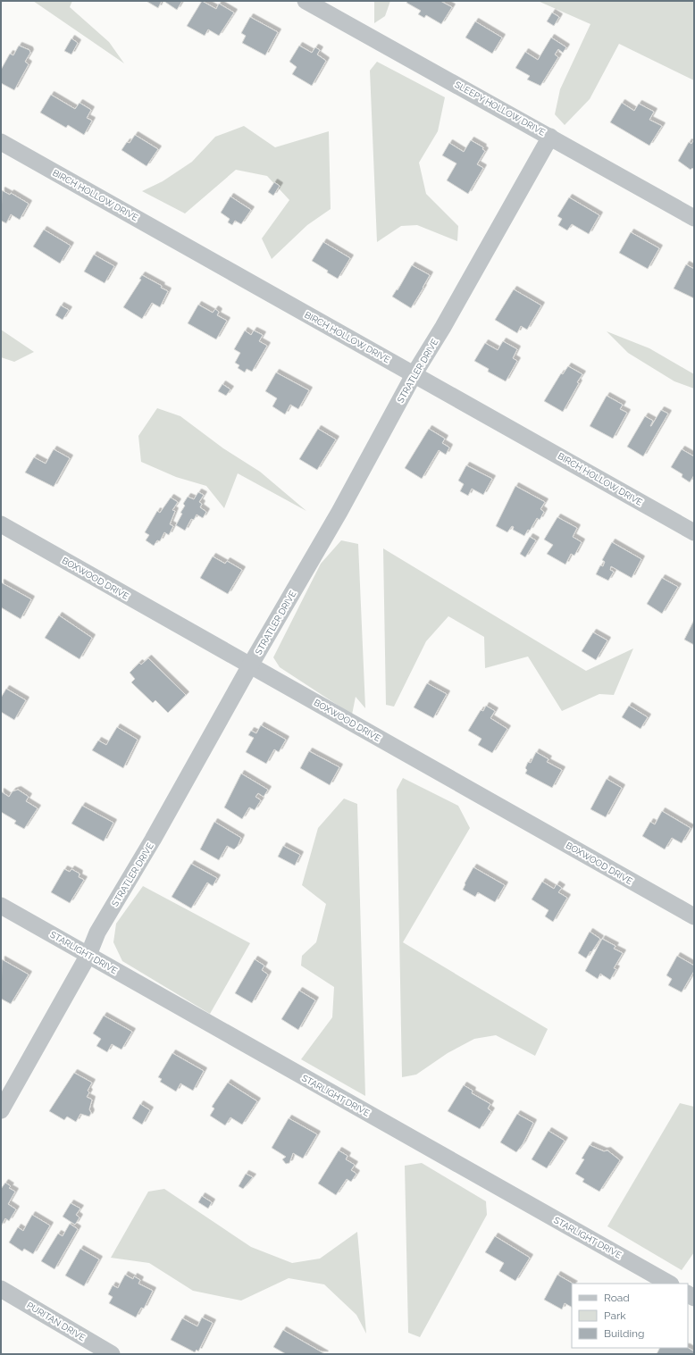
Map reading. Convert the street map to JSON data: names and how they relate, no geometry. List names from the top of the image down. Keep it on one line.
{"streets":{"street":["SLEEPY HOLLOW DRIVE","BIRCH HOLLOW DRIVE","STRATLER DRIVE","BOXWOOD DRIVE","STARLIGHT DRIVE","PURITAN DRIVE"]},"crossings":[["SLEEPY HOLLOW DRIVE","STRATLER DRIVE"],["BIRCH HOLLOW DRIVE","STRATLER DRIVE"],["STRATLER DRIVE","BOXWOOD DRIVE"],["STRATLER DRIVE","STARLIGHT DRIVE"]],"legend":["Road","Park","Building"]}
